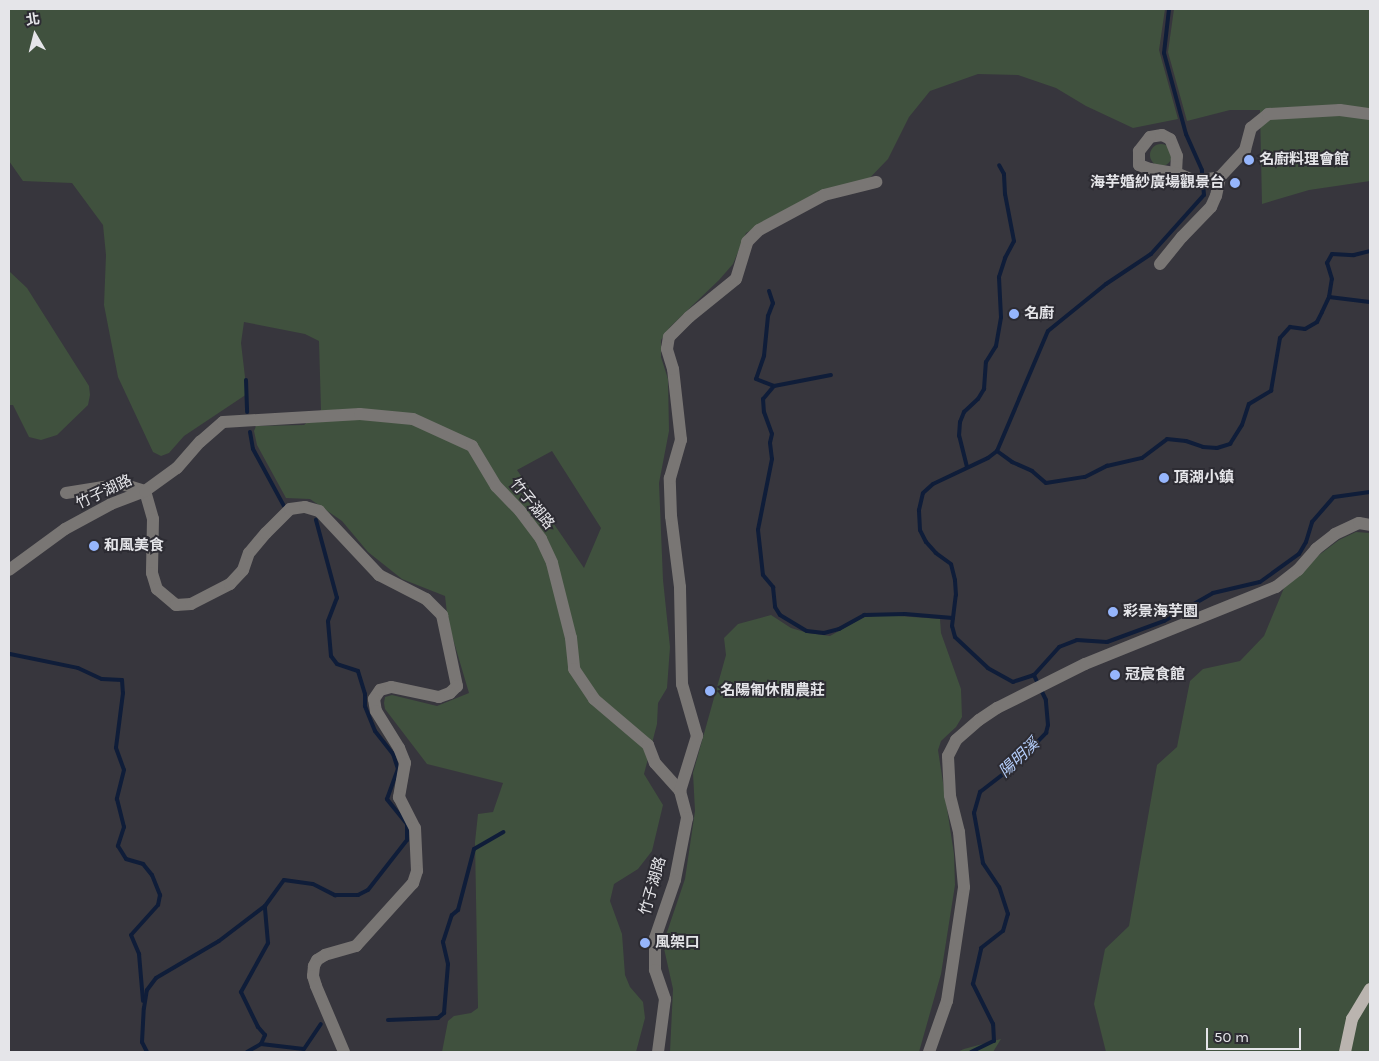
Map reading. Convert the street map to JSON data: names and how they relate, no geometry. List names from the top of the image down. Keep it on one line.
{"streets":{"street":["竹子湖路"]},"water":["陽明溪"],"places":["名廚料理會館","海芋婚紗廣場觀景台","名廚","頂湖小鎮","和風美食","彩景海芋園","冠宸食館","名陽匍休閒農莊","風架口"],"scale_bar":"50 m","north":"top"}
